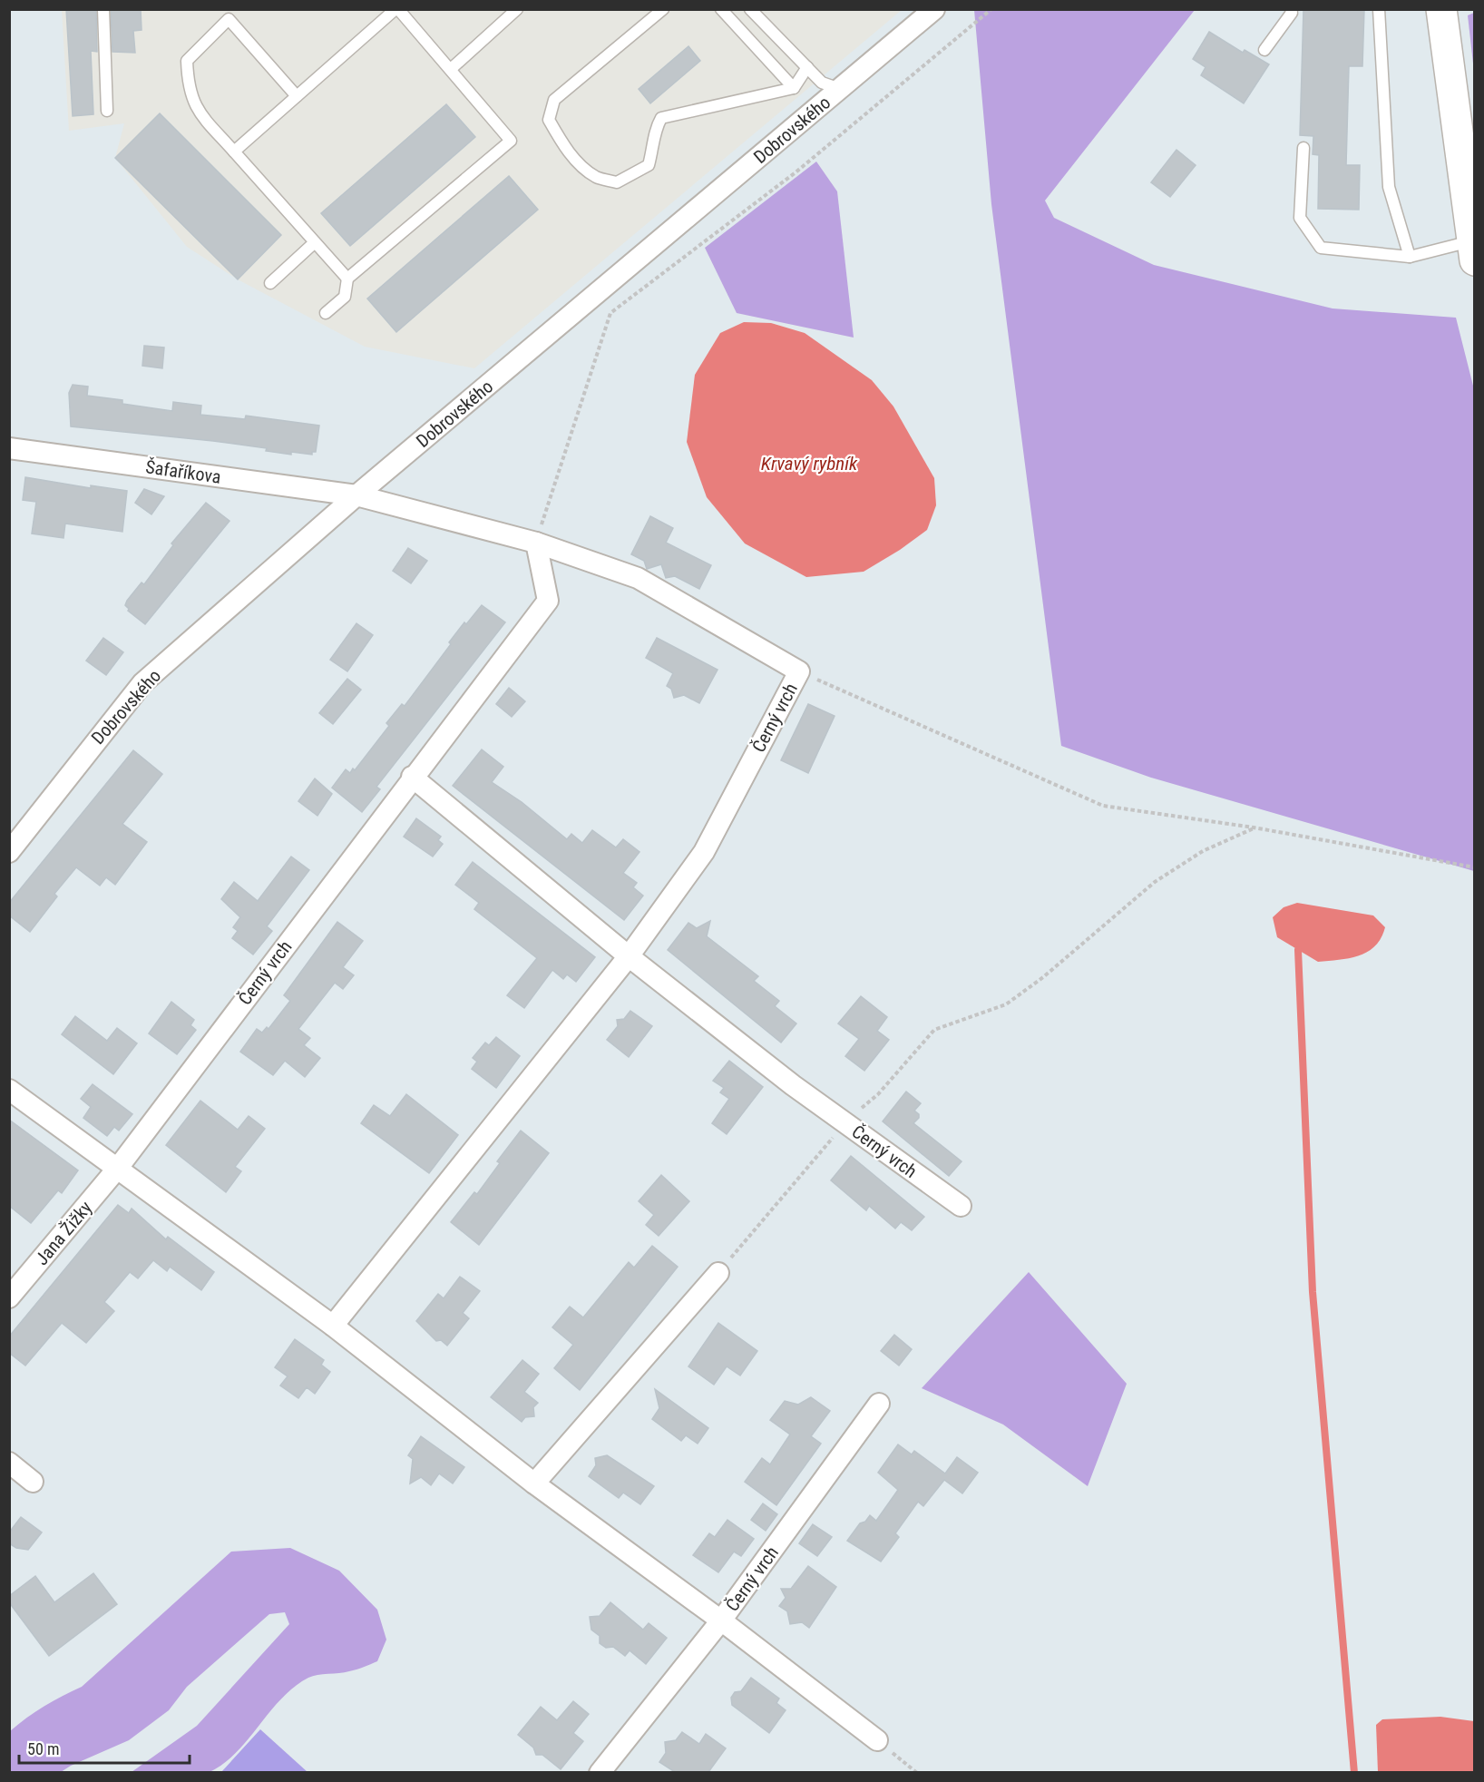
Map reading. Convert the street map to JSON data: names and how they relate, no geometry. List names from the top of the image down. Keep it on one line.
{"streets":{"street":["Dobrovského","Šafaříkova","Černý vrch","Jana Žižky"]},"crossings":[["Dobrovského","Šafaříkova"],["Dobrovského","Černý vrch"],["Šafaříkova","Černý vrch"],["Černý vrch","Jana Žižky"]],"water":["Krvavý rybník"],"scale_bar":"50 m"}
